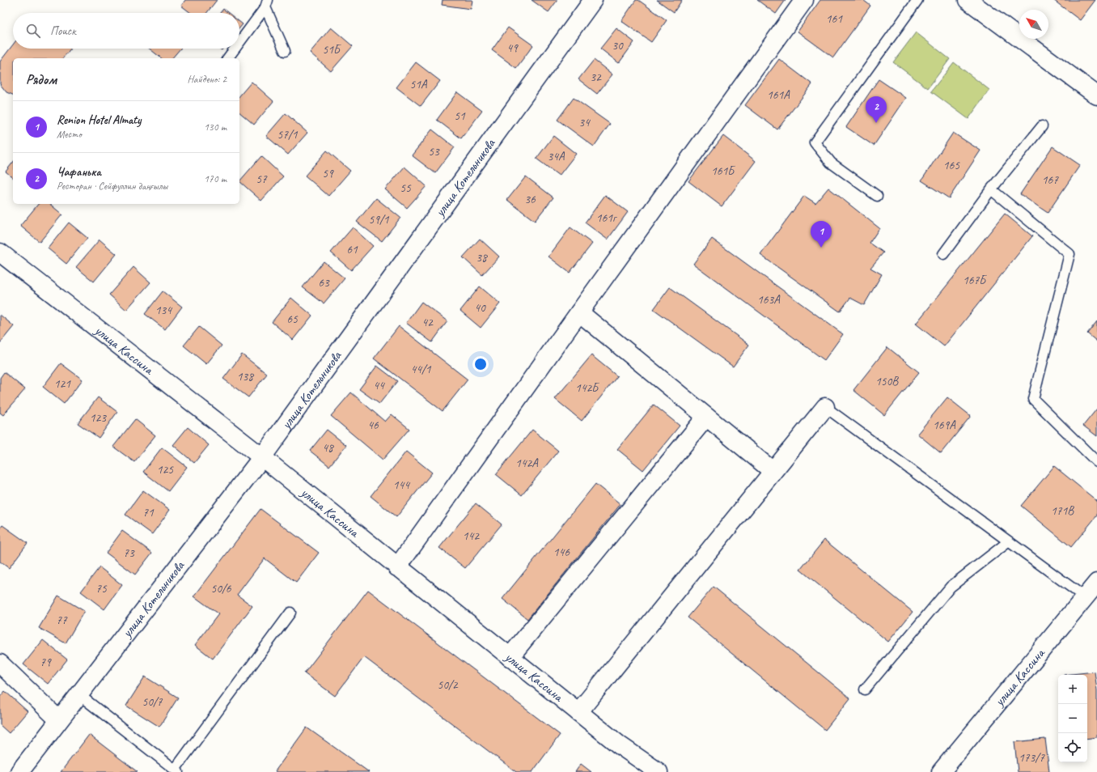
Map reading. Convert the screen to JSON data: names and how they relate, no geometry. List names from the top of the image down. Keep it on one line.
{"streets":{"street":["улица Котельникова","улица Кассина"]},"crossings":[["улица Котельникова","улица Кассина"]],"house_numbers":["161","30","49","51Б","32","51А","161А","51","34","57/1","53","34А","165","161Б","59","57","167","55","36","161г","59/1","61","38","167Б","63","163А","40","134","65","42","44/1","138","150В","121","44","142Б","123","46","169А","48","142А","125","144","171В","71","142","146","73","75","50/6","77","79","50/2","50/7","173/7"],"north":"top left","page":{"search":"Поиск","heading":["Рядом","Найдено: 2"],"pins":["2","1"],"list":[{"mark":"1","name":"Renion Hotel Almaty","note":"Место","value":"130 m"},{"mark":"2","name":"Чафанька","note":"Ресторан · Сейфуллин даңғылы","value":"170 m"}],"map_buttons":["+","−"]}}
